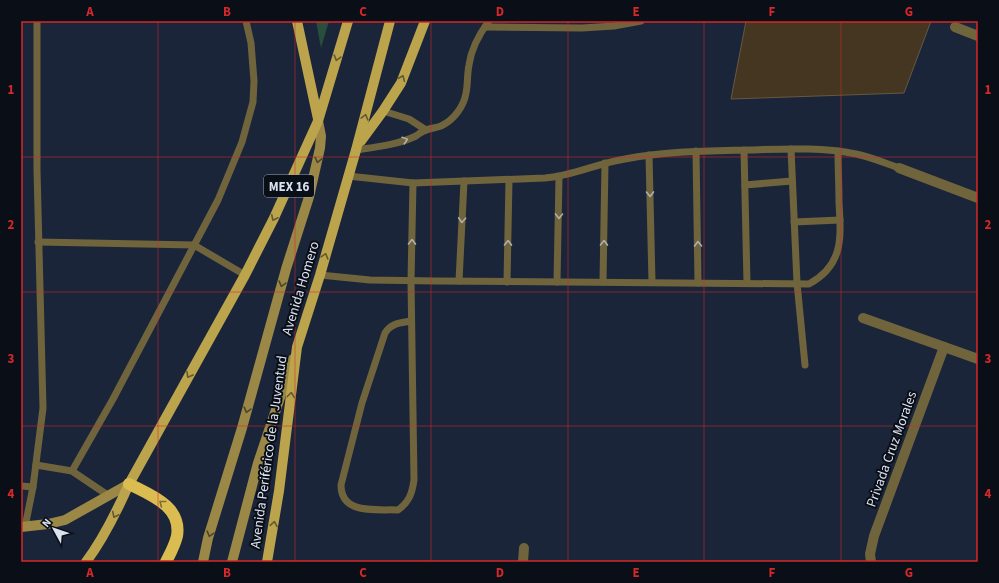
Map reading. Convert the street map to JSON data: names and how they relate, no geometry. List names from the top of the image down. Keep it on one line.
{"streets":{"main road":["MEX 16","Avenida Homero","Avenida Periférico de la Juventud"],"street":["Privada Cruz Morales"]},"crossings":[["Avenida Homero","Avenida Periférico de la Juventud"]],"one_way":["Avenida Periférico de la Juventud"],"north":"top left","grid":{"columns":["A","B","C","D","E","F","G"],"rows":["1","2","3","4"]}}
